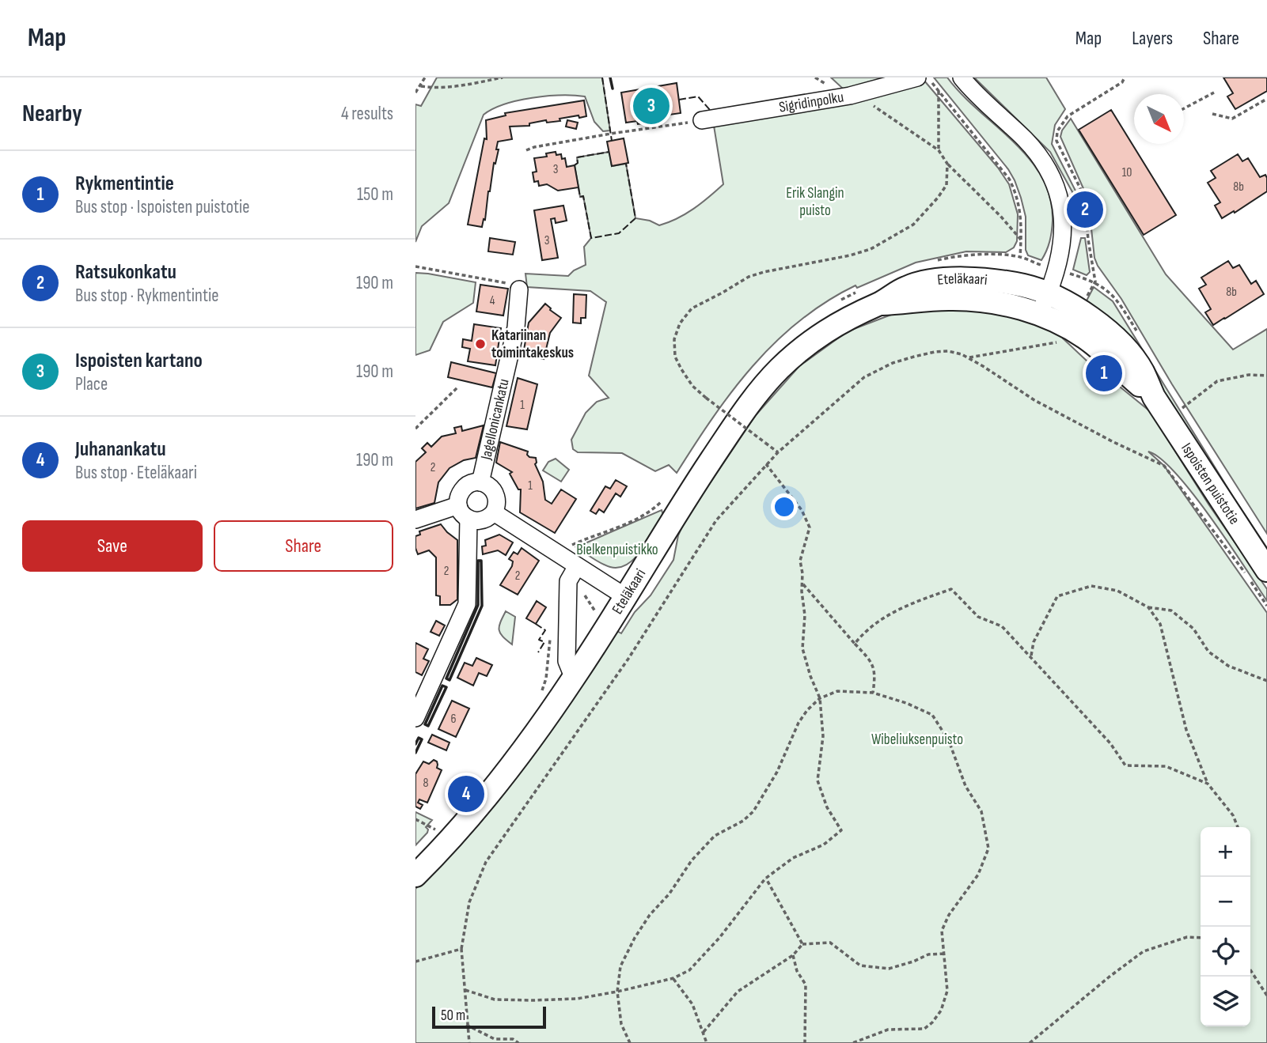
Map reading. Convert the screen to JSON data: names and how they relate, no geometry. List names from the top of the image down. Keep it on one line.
{"streets":{"main road":["Eteläkaari","Ispoisten puistotie"],"street":["Sigridinpolku","Jagellonicankatu"]},"crossings":[["Eteläkaari","Ispoisten puistotie"]],"parks":["Erik Slangin puisto","Bielkenpuistikko","Wibeliuksenpuisto"],"places":["Katariinan toimintakeskus"],"house_numbers":["3","10","8b","3","8b","4","1","2","1","2","2","6","8"],"scale_bar":"50 m","north":"bottom right","page":{"header":"Map","nav":["Map","Layers","Share"],"heading":["Nearby","4 results"],"pins":["3","2","1","4"],"list":[{"mark":"1","name":"Rykmentintie","note":"Bus stop · Ispoisten puistotie","value":"150 m"},{"mark":"2","name":"Ratsukonkatu","note":"Bus stop · Rykmentintie","value":"190 m"},{"mark":"3","name":"Ispoisten kartano","note":"Place","value":"190 m"},{"mark":"4","name":"Juhanankatu","note":"Bus stop · Eteläkaari","value":"190 m"}],"buttons":["Save","Share"],"map_buttons":["+","−"],"scale":"50 m"}}
